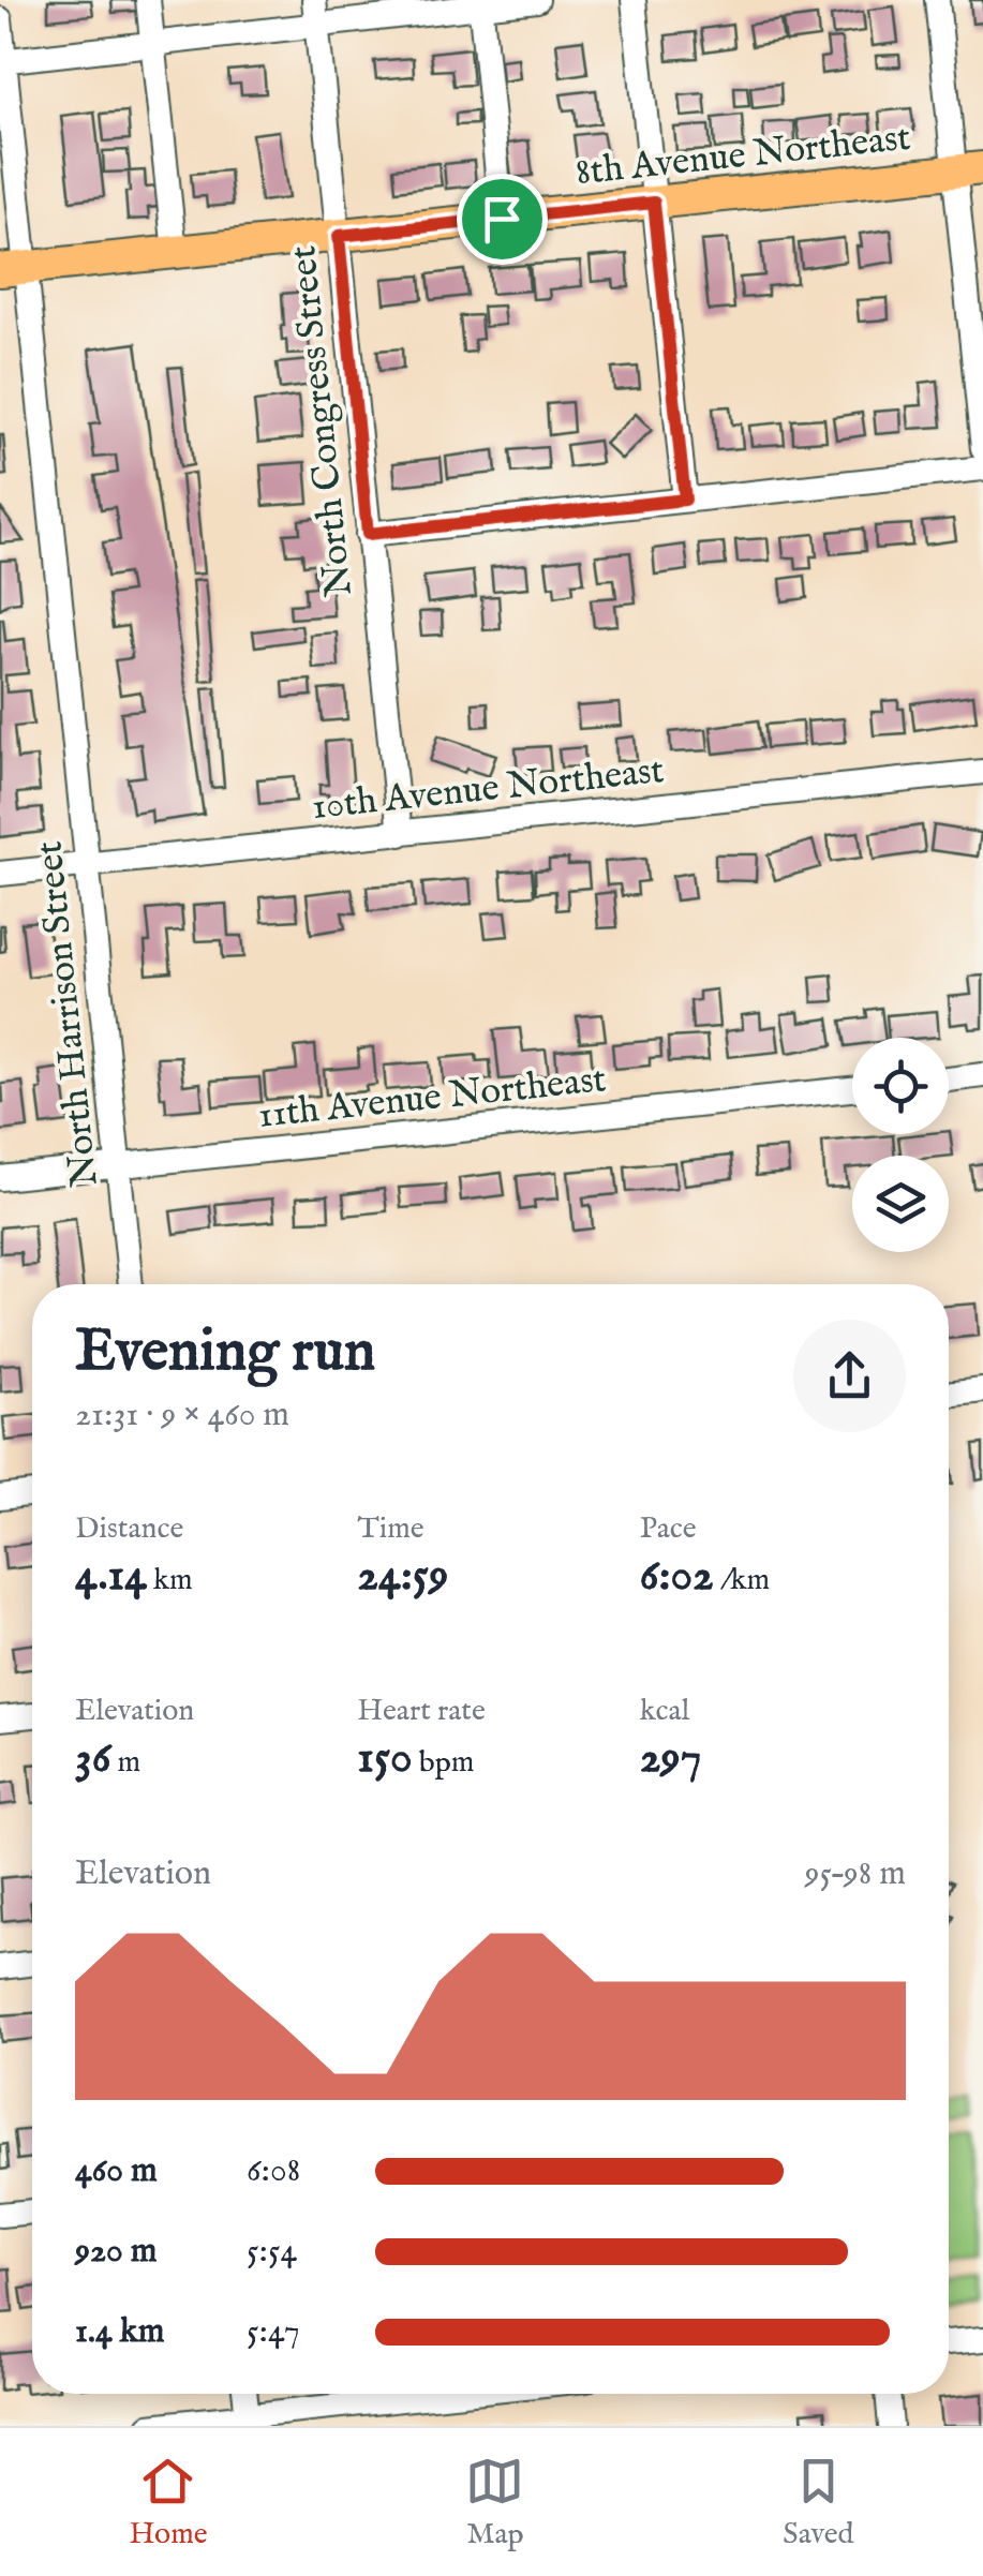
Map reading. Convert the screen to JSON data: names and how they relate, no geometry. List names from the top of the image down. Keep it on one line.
{"streets":{"main road":["8th Avenue Northeast"],"street":["North Congress Street","10th Avenue Northeast","North Harrison Street","11th Avenue Northeast"]},"crossings":[["8th Avenue Northeast","North Congress Street"],["8th Avenue Northeast","North Harrison Street"],["North Congress Street","10th Avenue Northeast"],["10th Avenue Northeast","North Harrison Street"],["North Harrison Street","11th Avenue Northeast"]],"page":{"heading":["Evening run","21:31 · 9 × 460 m"],"stats":[["Distance","4.14 km"],["Time","24:59"],["Pace","6:02 /km"],["Elevation","36 m"],["Heart rate","150 bpm"],["kcal","297"]],"chart":["Elevation","95–98 m"],"list":[{"name":"460 m","note":"6:08"},{"name":"920 m","note":"5:54"},{"name":"1.4 km","note":"5:47"}],"tabs":["Home","Map","Saved"]}}
